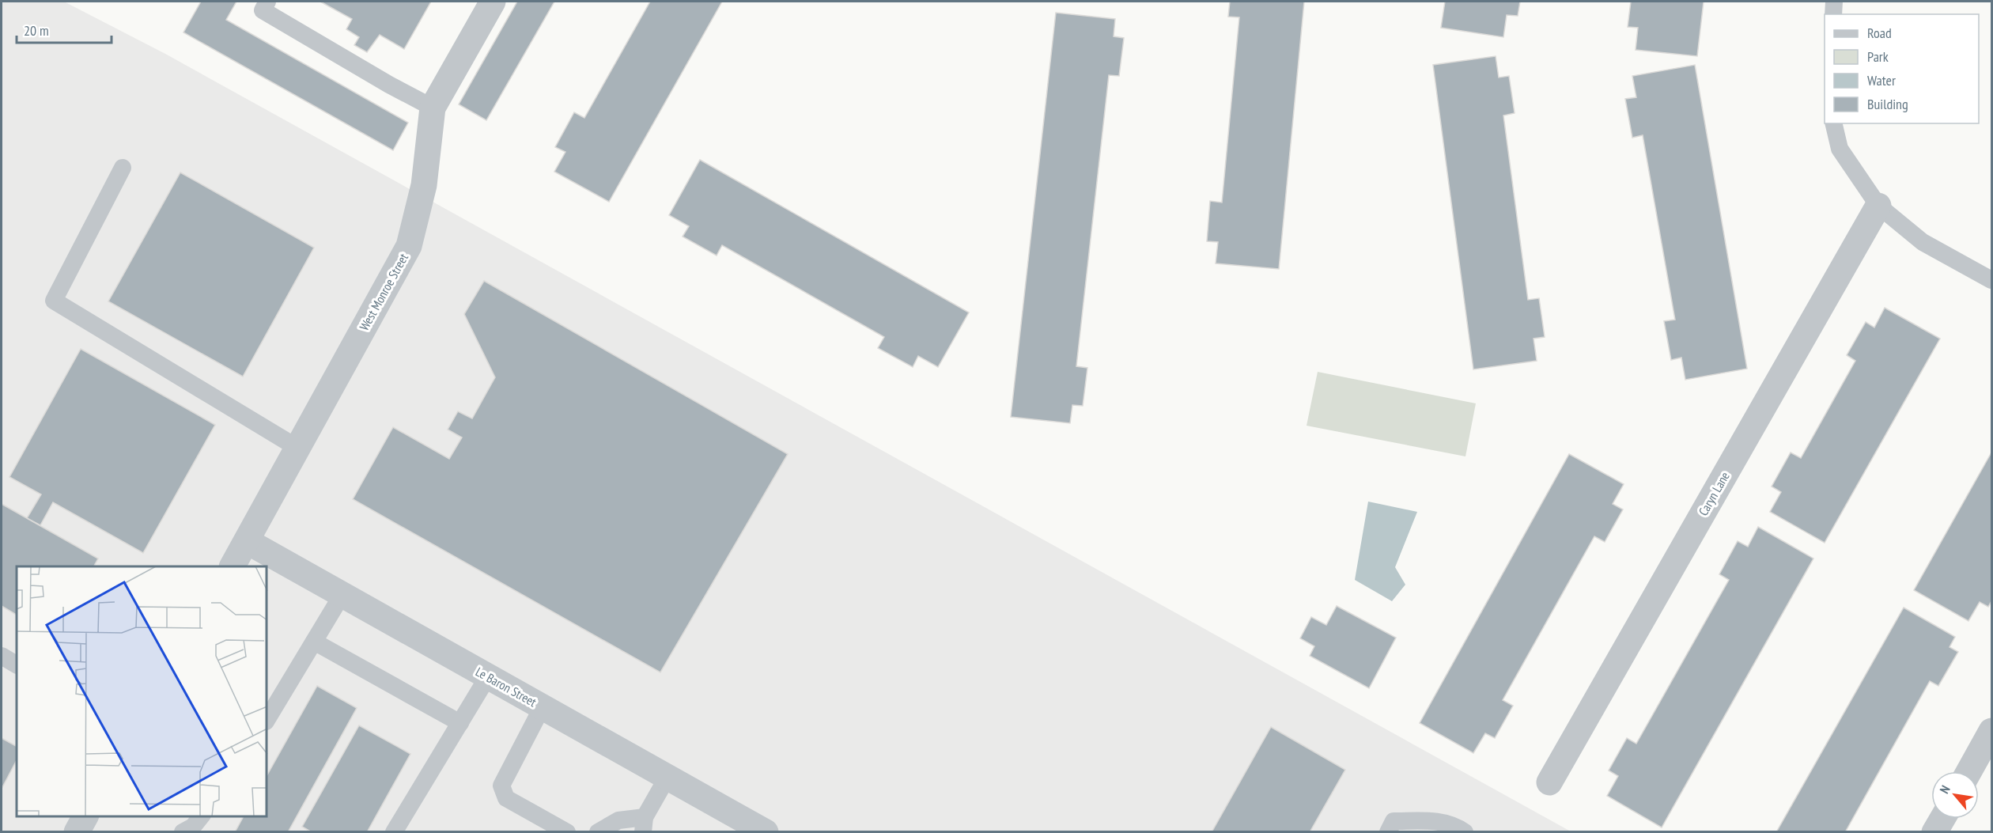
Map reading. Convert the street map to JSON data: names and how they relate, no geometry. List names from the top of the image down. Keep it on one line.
{"streets":{"street":["West Monroe Street","Caryn Lane","Le Baron Street"]},"crossings":[["West Monroe Street","Le Baron Street"]],"legend":["Road","Park","Water","Building"],"scale_bar":"20 m","north":"top left"}
